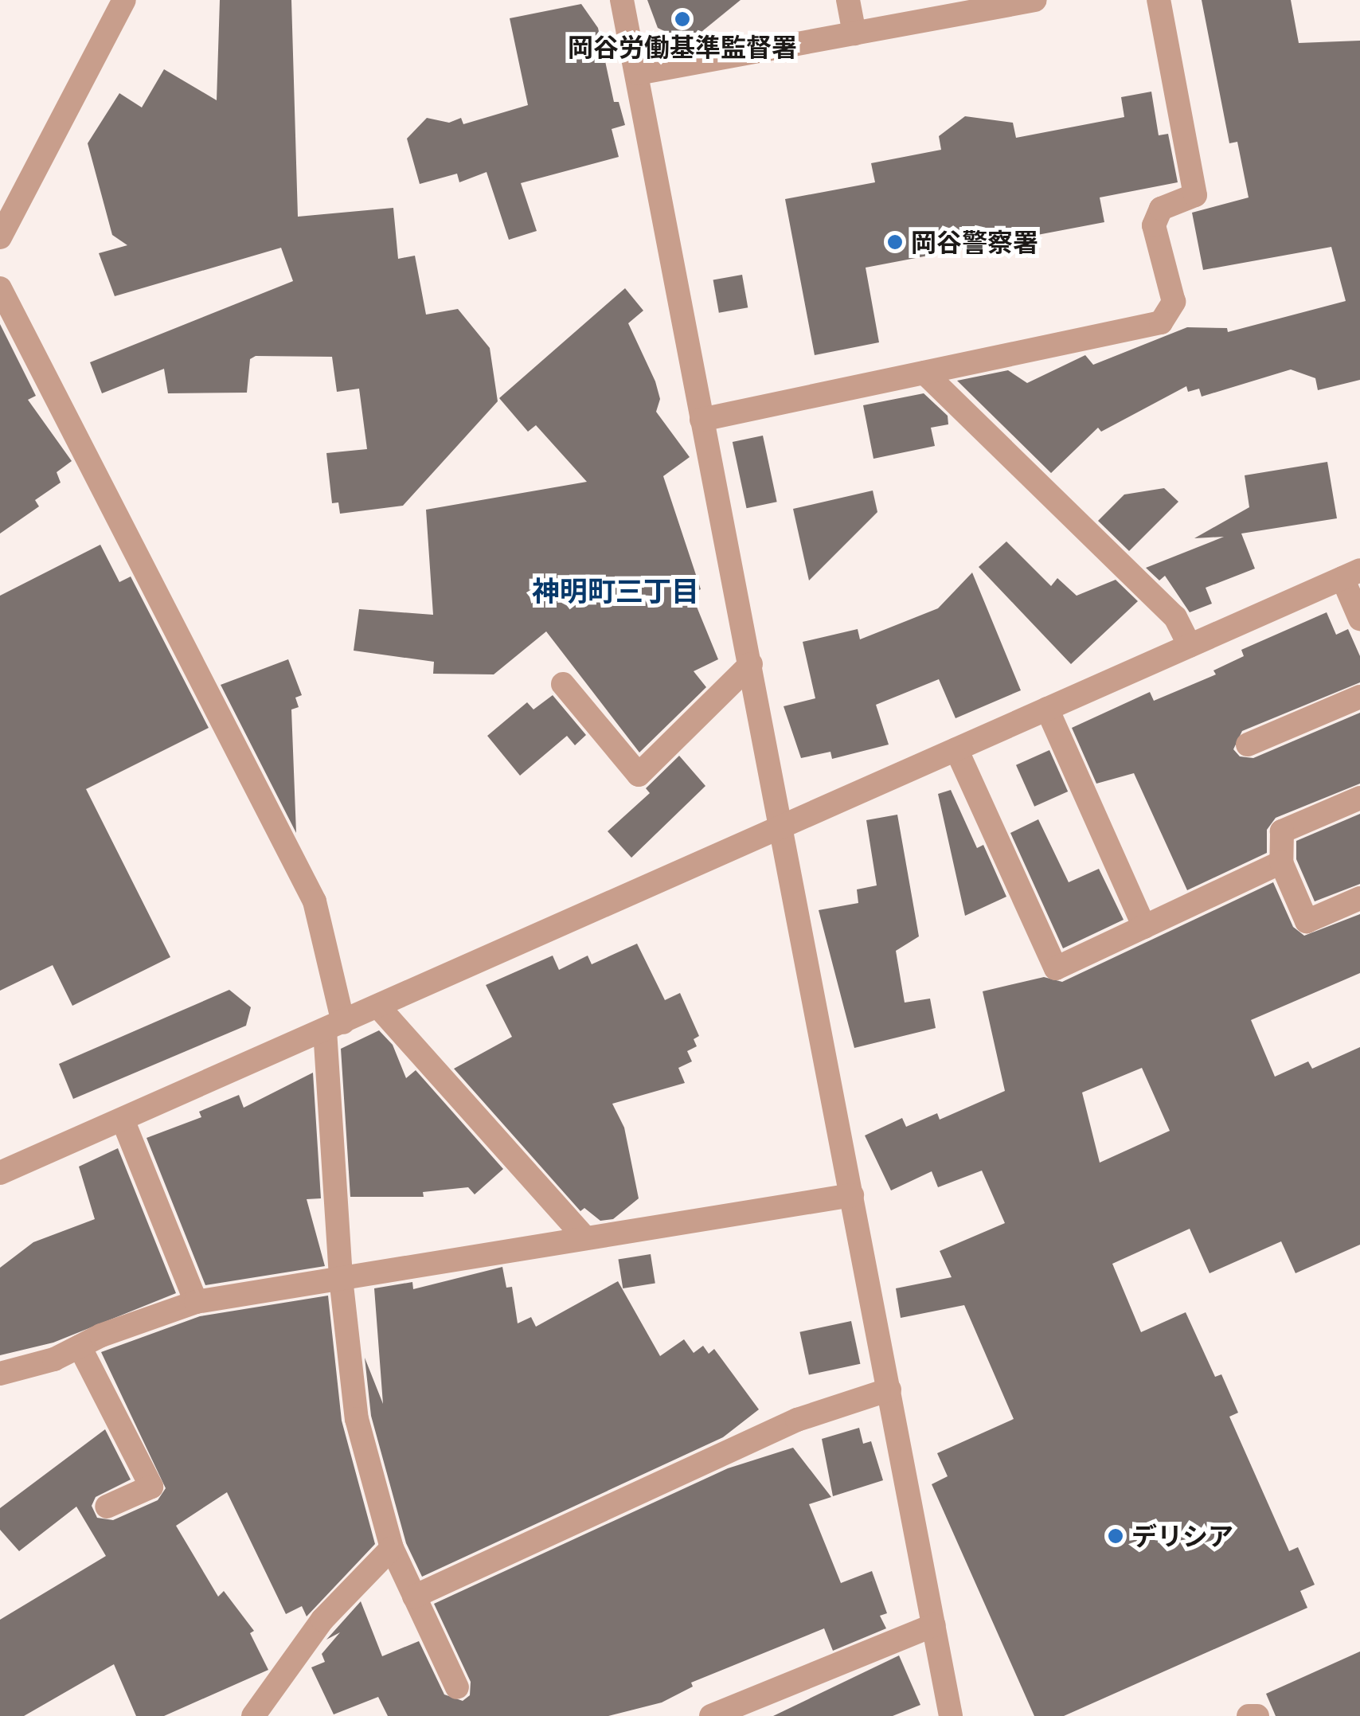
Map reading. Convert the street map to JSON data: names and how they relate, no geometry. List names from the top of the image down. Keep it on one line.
{"districts":["神明町三丁目"],"places":["岡谷労働基準監督署","岡谷警察署","デリシア"]}
